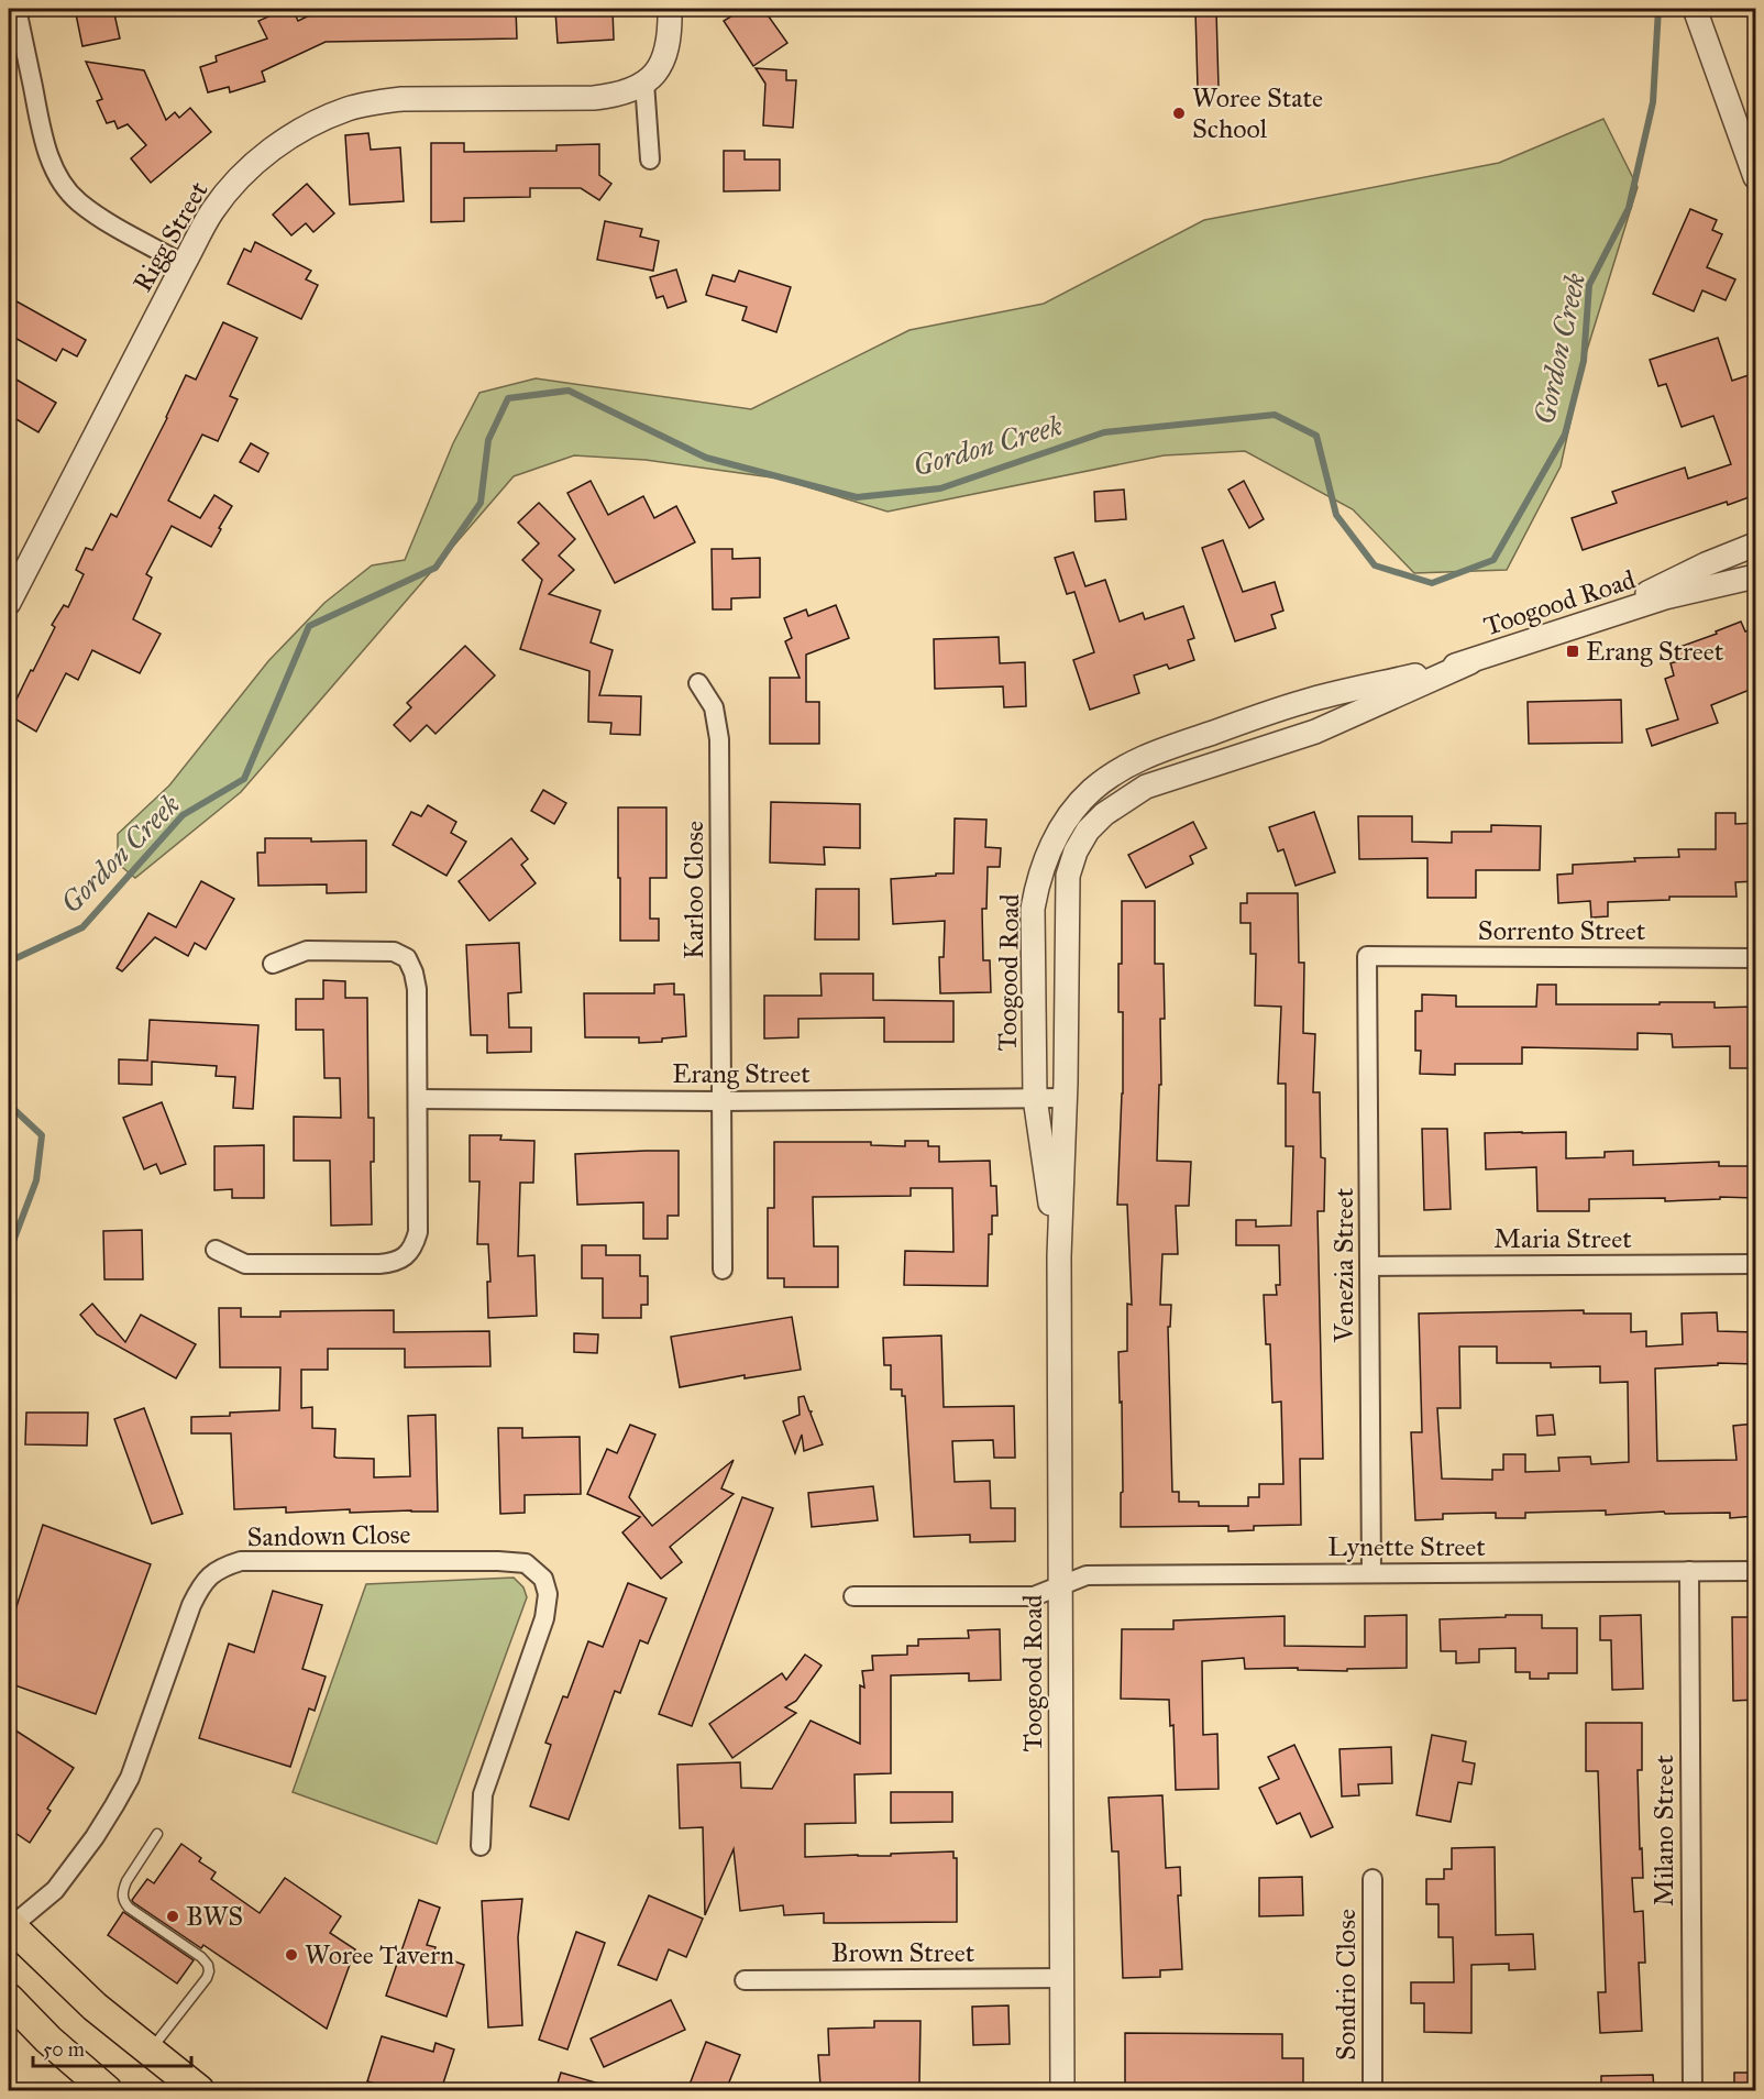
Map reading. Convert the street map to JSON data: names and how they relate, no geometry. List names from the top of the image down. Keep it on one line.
{"streets":{"street":["Rigg Street","Toogood Road","Karloo Close","Sorrento Street","Erang Street","Maria Street","Venezia Street","Sandown Close","Lynette Street","Milano Street","Brown Street","Sondrio Close"]},"crossings":[["Toogood Road","Erang Street"],["Toogood Road","Lynette Street"],["Toogood Road","Brown Street"],["Karloo Close","Erang Street"],["Sorrento Street","Venezia Street"],["Maria Street","Venezia Street"],["Venezia Street","Lynette Street"],["Lynette Street","Milano Street"]],"water":["Gordon Creek"],"places":{"other":["Woree State School","BWS","Woree Tavern"],"transit":["Erang Street"]},"scale_bar":"50 m"}
